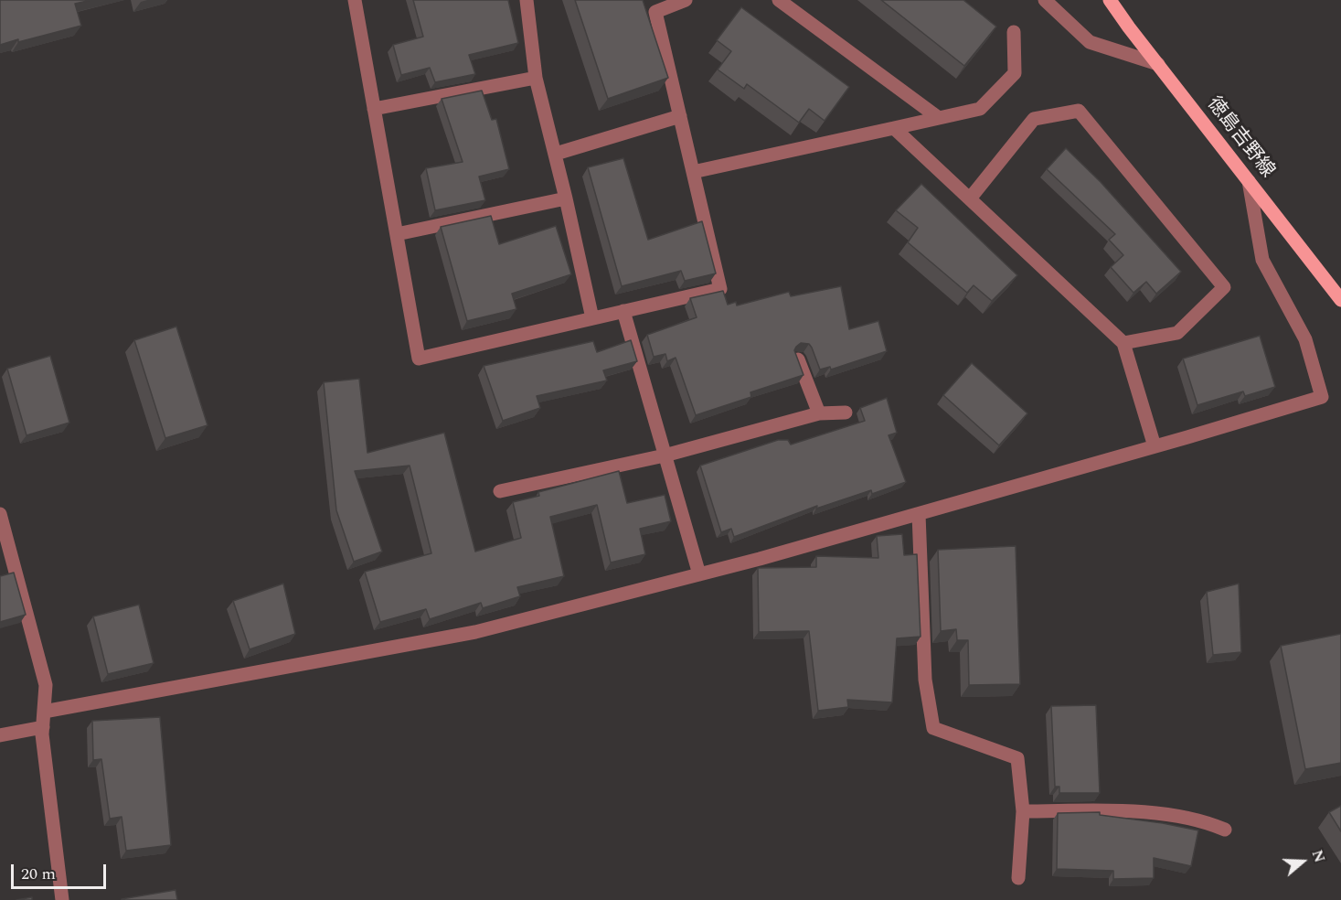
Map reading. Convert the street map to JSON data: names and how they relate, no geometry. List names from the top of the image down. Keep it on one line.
{"streets":{"main road":["徳島吉野線"]},"scale_bar":"20 m","north":"right"}
